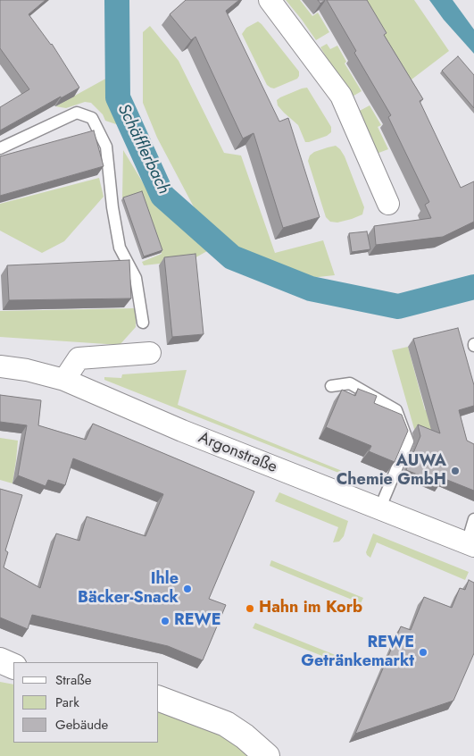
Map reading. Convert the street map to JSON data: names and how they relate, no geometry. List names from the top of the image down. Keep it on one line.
{"streets":{"street":["Argonstraße"]},"water":["Schäfflerbach"],"places":["AUWA Chemie GmbH","Ihle Bäcker-Snack","Hahn im Korb","REWE","REWE Getränkemarkt"],"legend":["Straße","Park","Gebäude"]}
